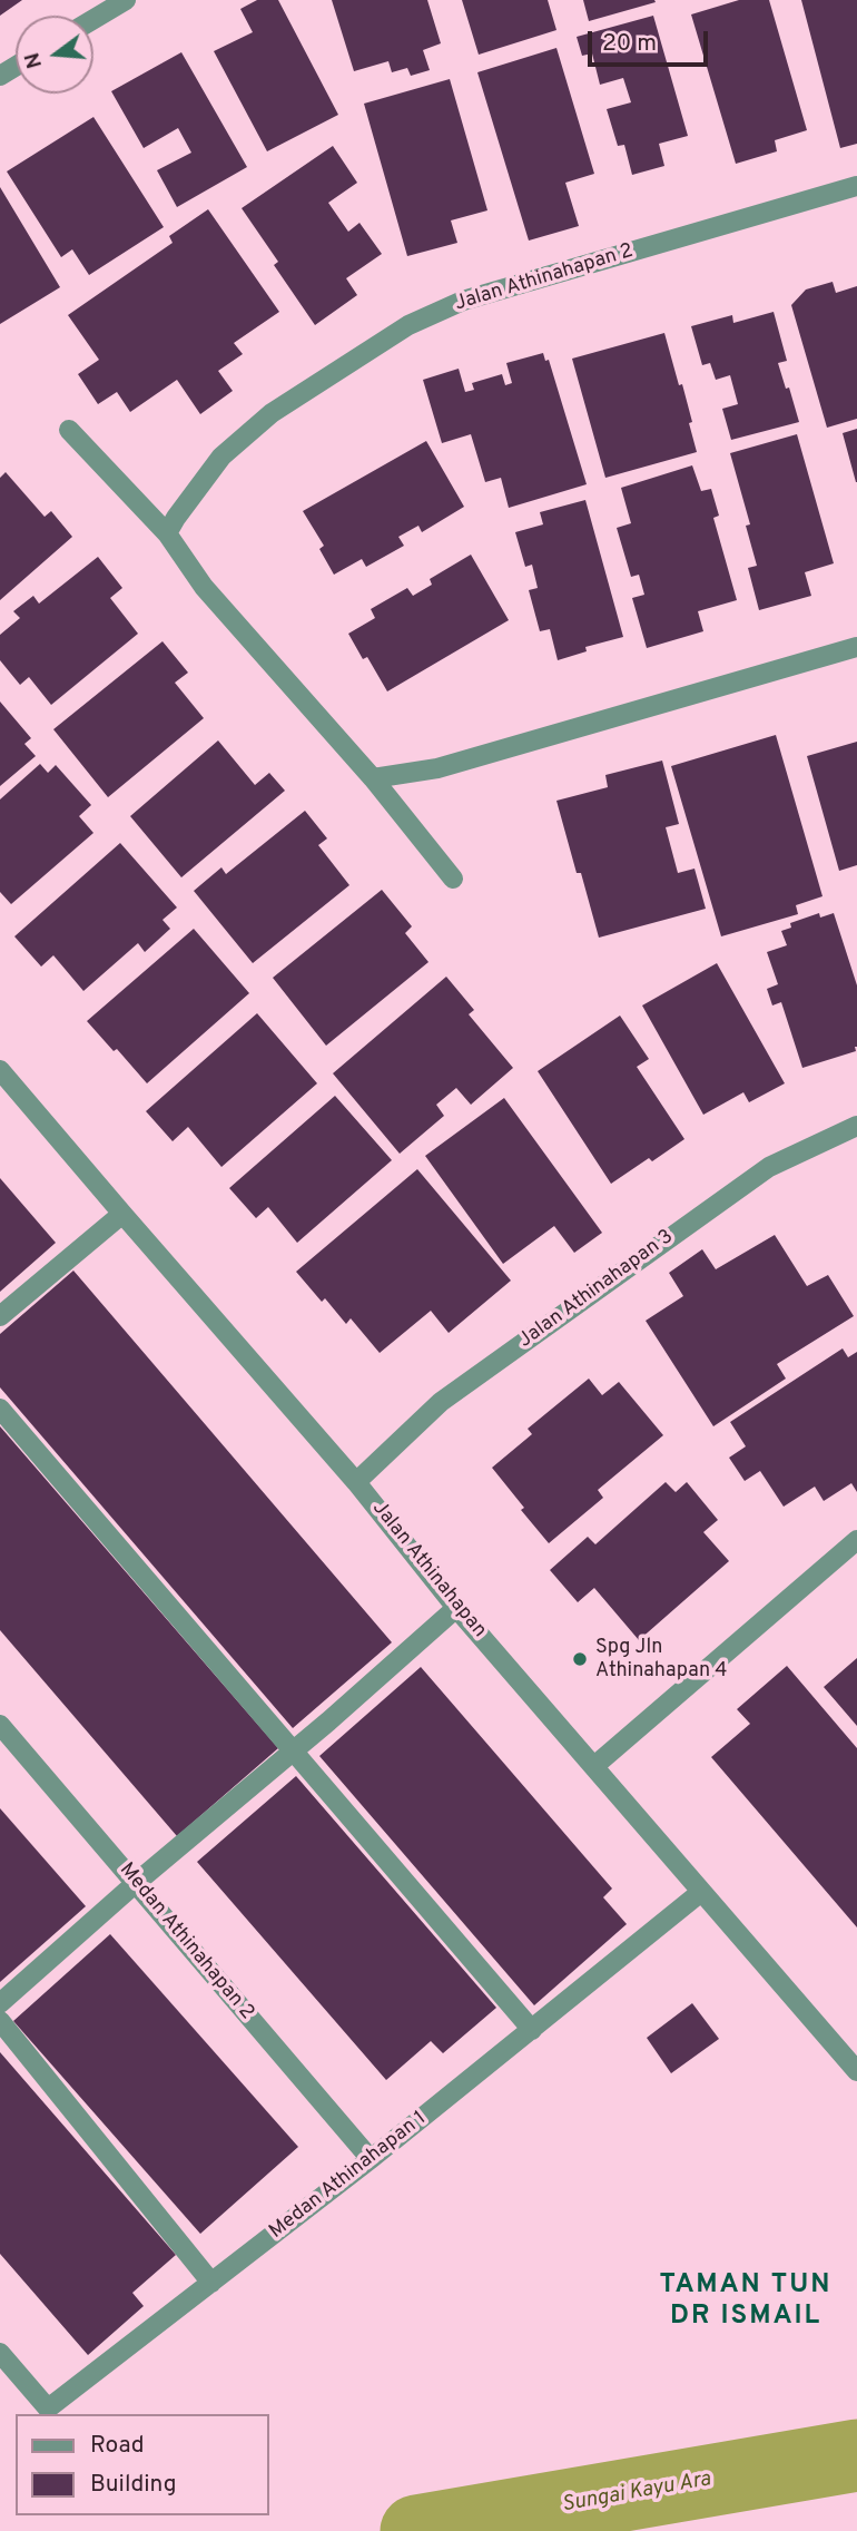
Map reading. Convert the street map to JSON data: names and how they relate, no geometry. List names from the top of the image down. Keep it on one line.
{"streets":{"street":["Jalan Athinahapan 2","Jalan Athinahapan 3","Jalan Athinahapan","Medan Athinahapan 2","Medan Athinahapan 1"]},"crossings":[["Jalan Athinahapan 3","Jalan Athinahapan"],["Jalan Athinahapan","Medan Athinahapan 1"],["Medan Athinahapan 2","Medan Athinahapan 1"]],"districts":["TAMAN TUN DR ISMAIL"],"water":["Sungai Kayu Ara"],"places":["Spg Jln Athinahapan 4"],"legend":["Road","Building"],"scale_bar":"20 m","north":"left"}
